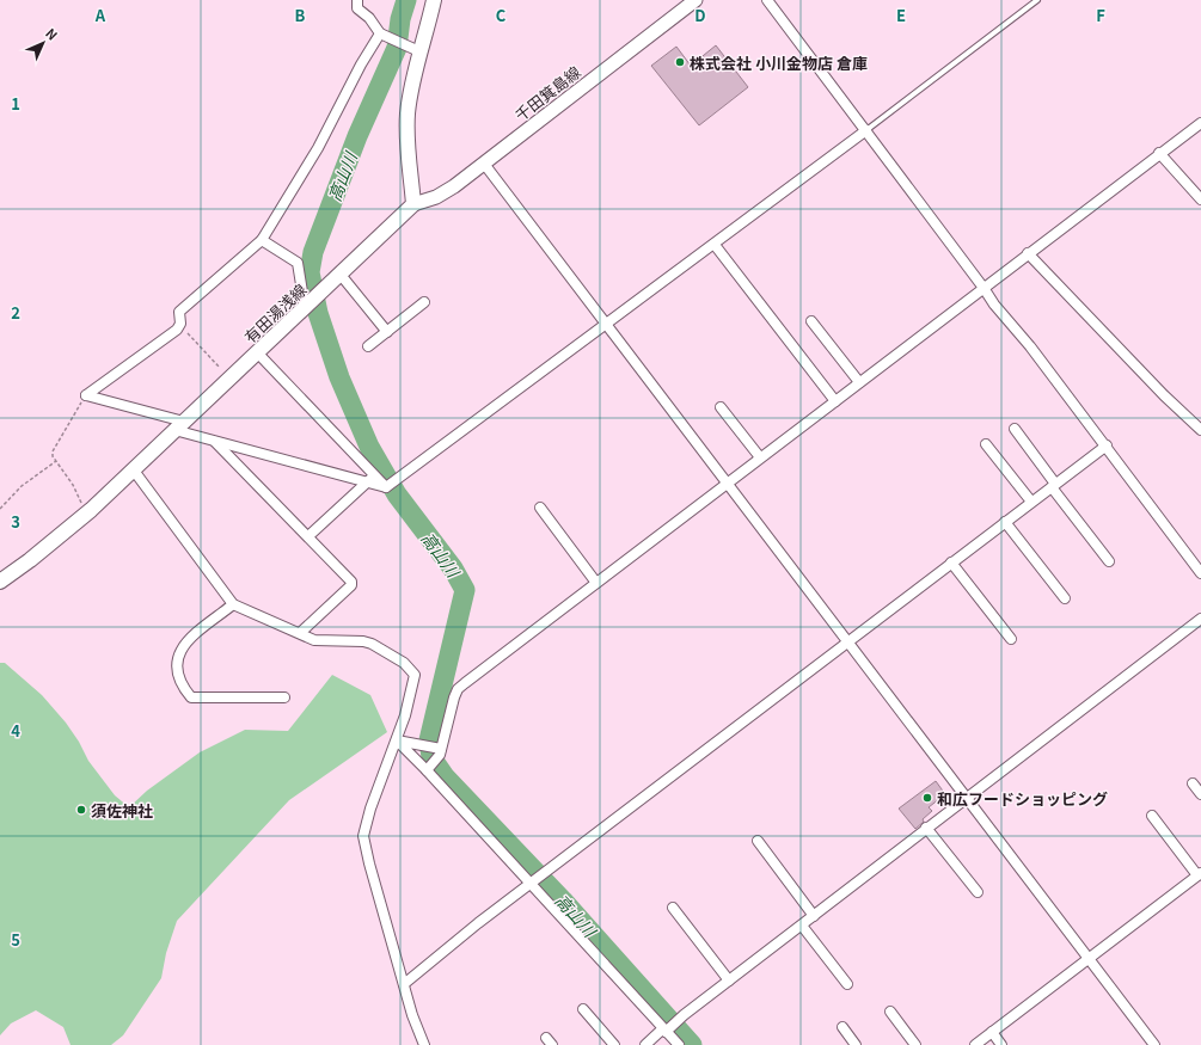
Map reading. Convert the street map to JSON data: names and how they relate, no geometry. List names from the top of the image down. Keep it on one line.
{"streets":{"main road":["千田箕島線","有田湯浅線"]},"crossings":[["千田箕島線","有田湯浅線"]],"water":["高山川"],"places":["株式会社 小川金物店 倉庫","和広フードショッピング","須佐神社"],"north":"top right","grid":{"columns":["A","B","C","D","E","F"],"rows":["1","2","3","4","5"]}}
